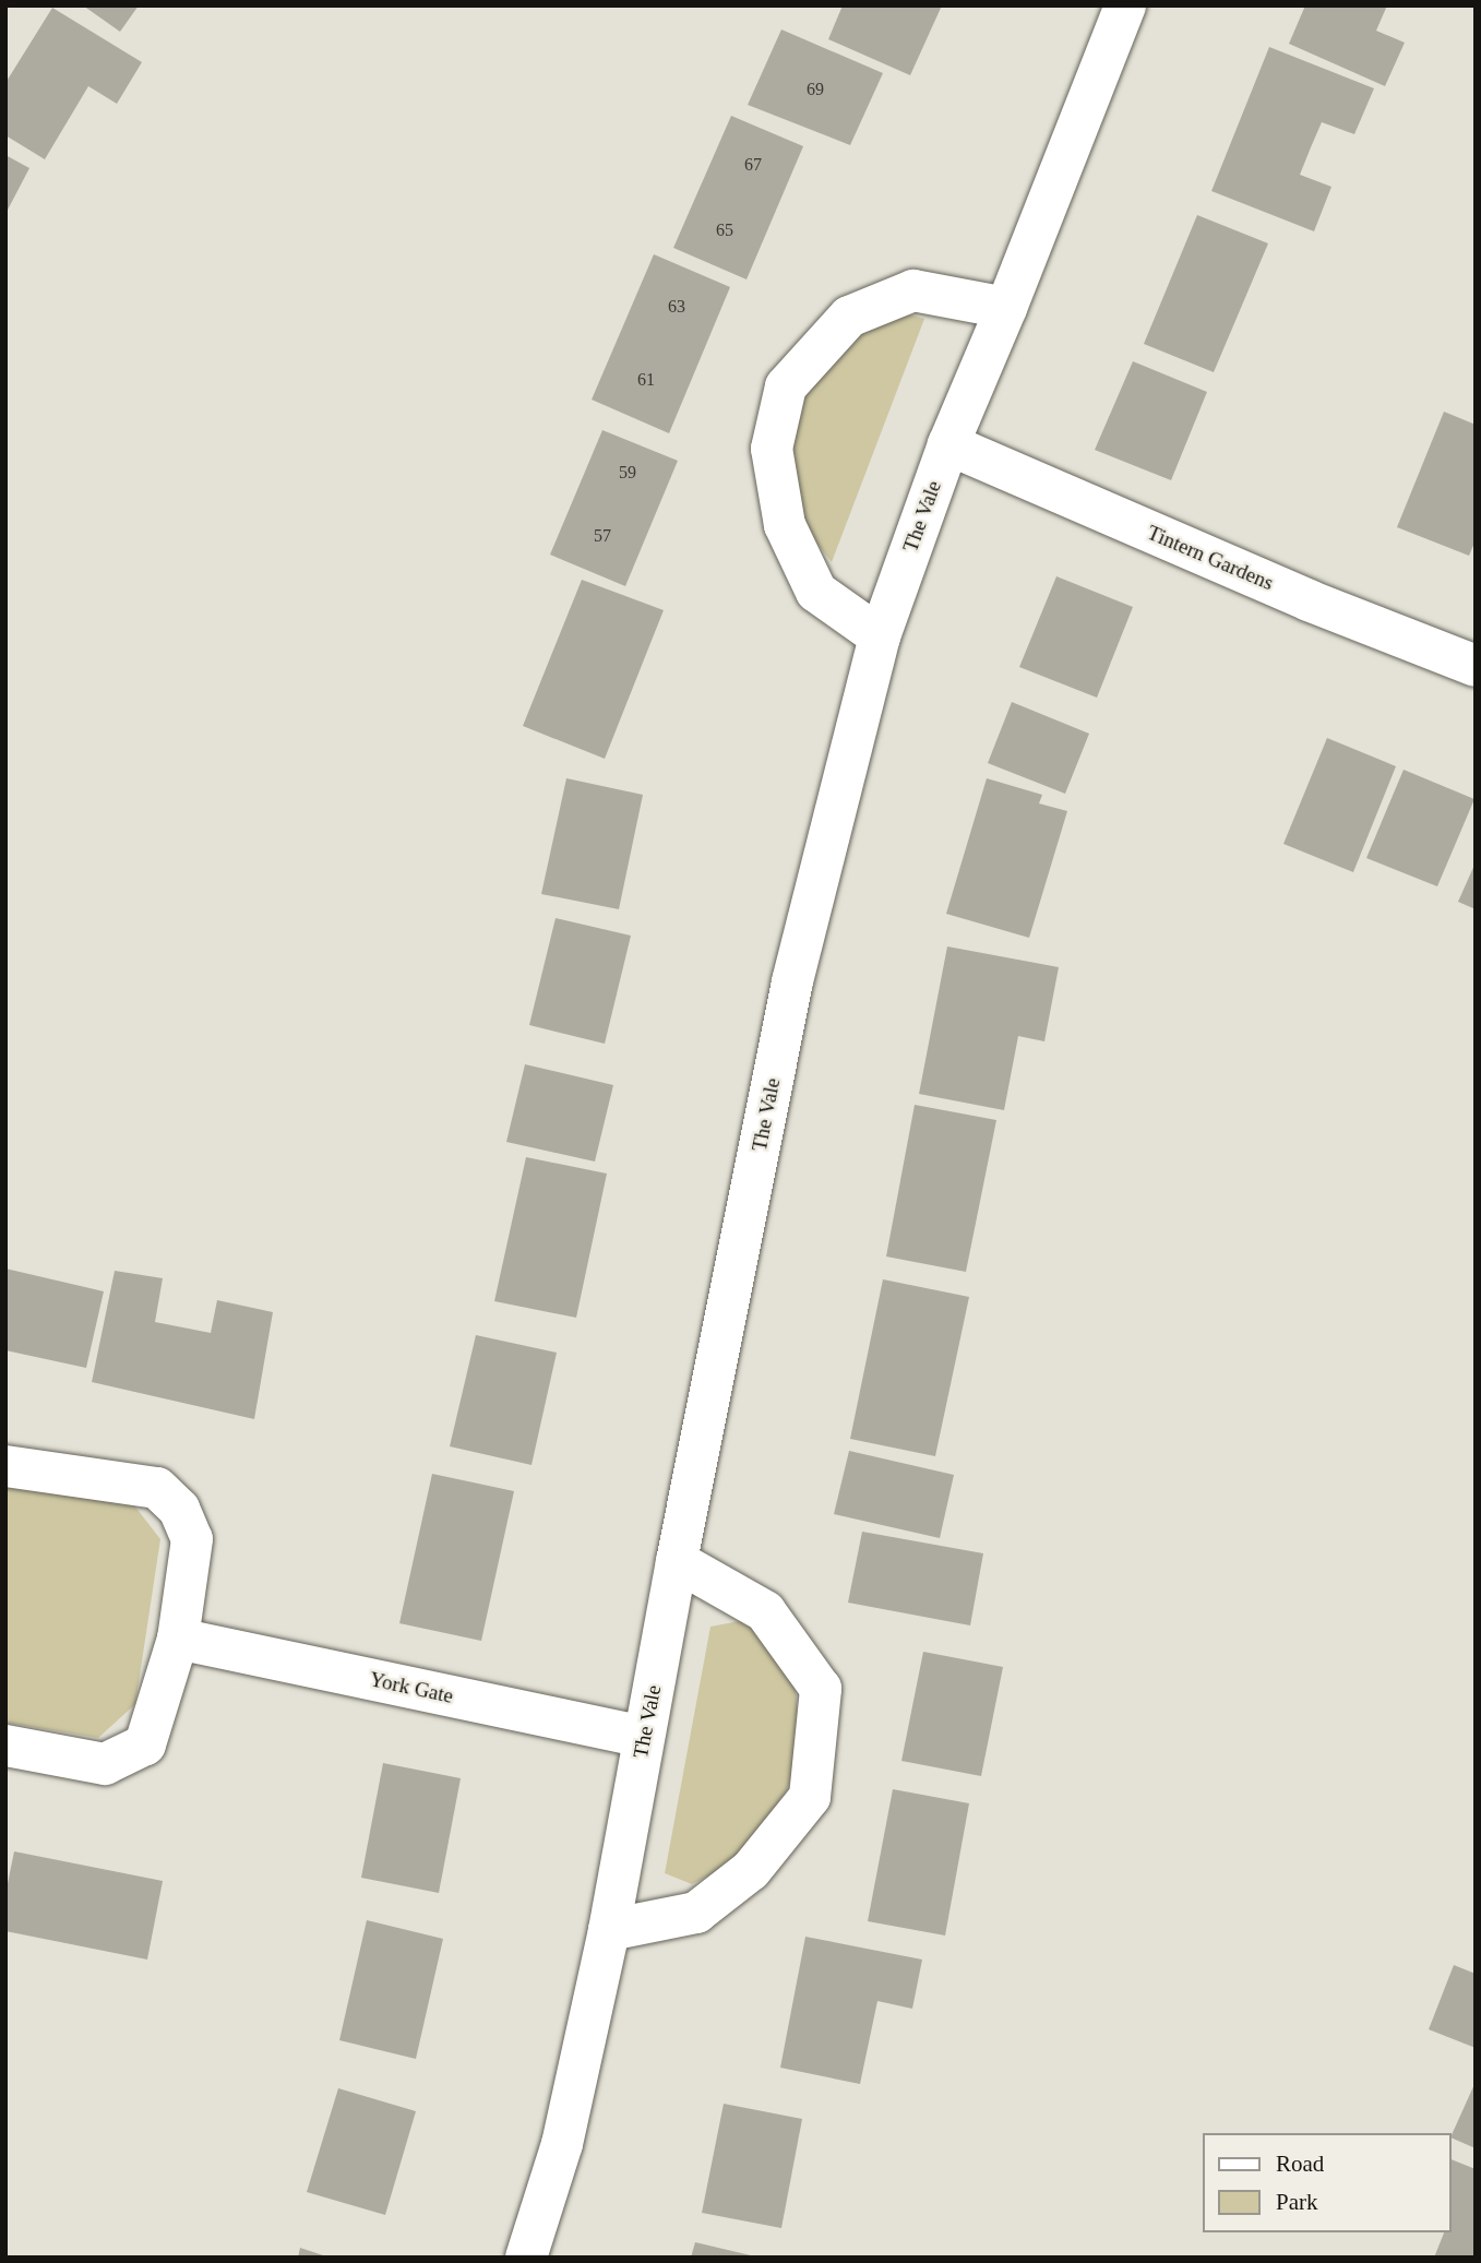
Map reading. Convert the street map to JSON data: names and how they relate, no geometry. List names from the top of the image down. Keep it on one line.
{"streets":{"street":["The Vale","Tintern Gardens","York Gate"]},"crossings":[["The Vale","Tintern Gardens"],["The Vale","York Gate"]],"house_numbers":["69","67","65","63","61","59","57"],"legend":["Road","Park"]}
